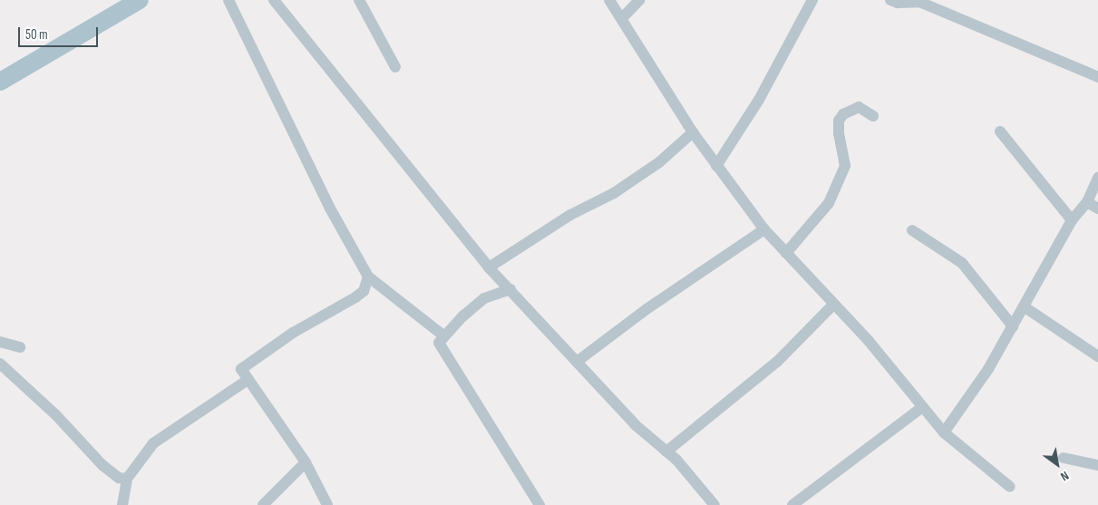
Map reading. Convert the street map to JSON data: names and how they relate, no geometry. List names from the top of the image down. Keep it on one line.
{"scale_bar":"50 m","north":"bottom right"}
